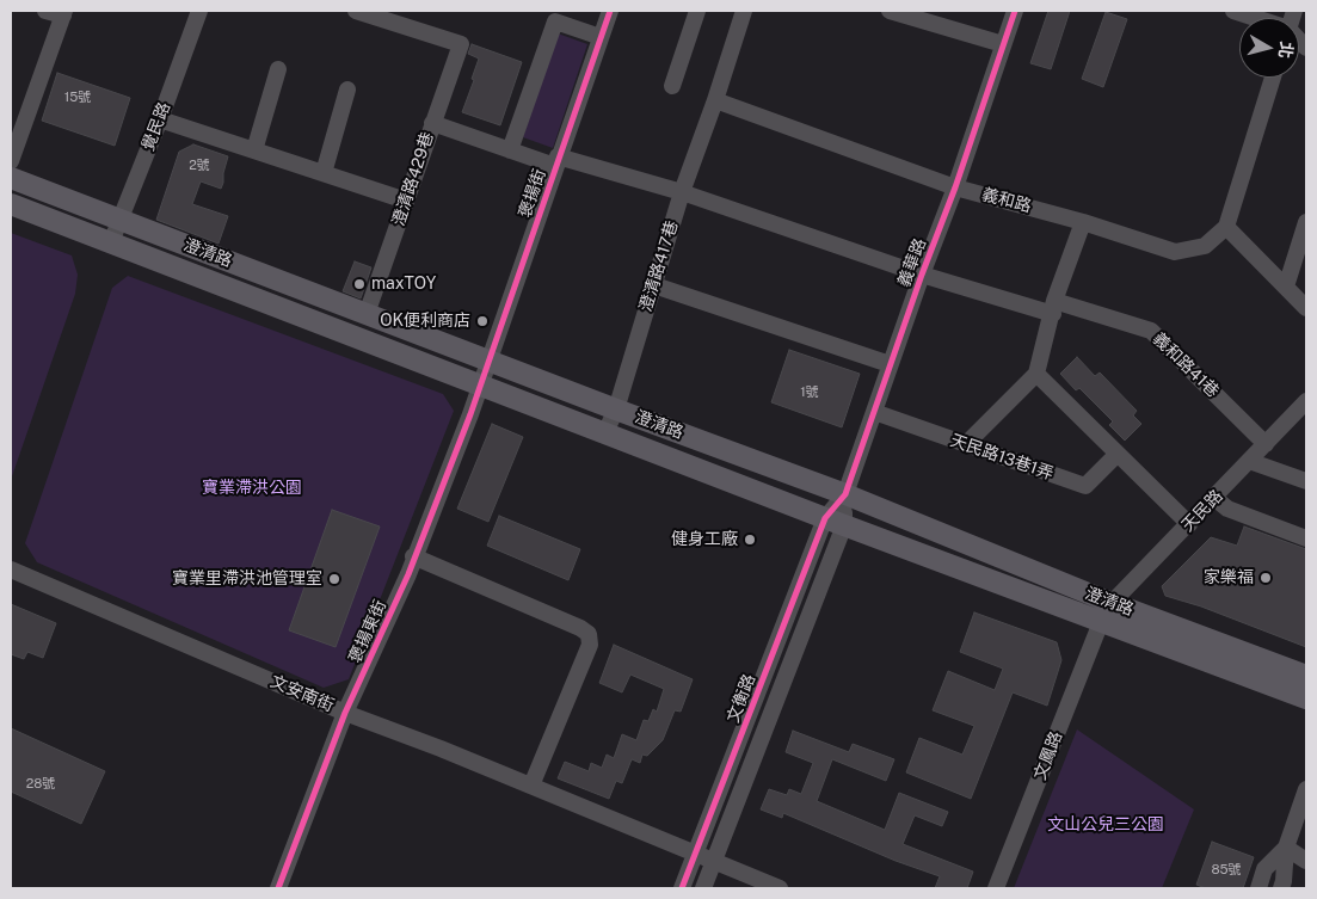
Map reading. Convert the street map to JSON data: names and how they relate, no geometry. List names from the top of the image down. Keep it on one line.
{"streets":{"main road":["澄清路"],"street":["覺民路","澄清路429巷","褒揚街","義和路","義華路","澄清路417巷","義和路41巷","天民路13巷1弄","天民路","褒揚東街","文安南街","文衡路","文鳳路"]},"crossings":[["覺民路","澄清路"],["澄清路429巷","澄清路"],["澄清路429巷","義和路41巷"],["褒揚街","澄清路"],["褒揚街","義和路41巷"],["褒揚街","褒揚東街"],["義和路","義華路"],["義和路","澄清路417巷"],["澄清路","義華路"],["澄清路","澄清路417巷"],["澄清路","天民路"],["澄清路","褒揚東街"],["澄清路","文衡路"],["澄清路","文鳳路"],["義華路","義和路41巷"],["義華路","天民路13巷1弄"],["義華路","文衡路"],["澄清路417巷","義和路41巷"],["義和路41巷","天民路"],["天民路","文鳳路"],["褒揚東街","文安南街"],["文安南街","文衡路"]],"parks":["寶業滯洪公園","文山公兒三公園"],"places":["maxTOY","OK便利商店","健身工廠","家樂福","寶業里滯洪池管理室"],"house_numbers":["15號","2號","1號","28號","85號"],"north":"right"}
